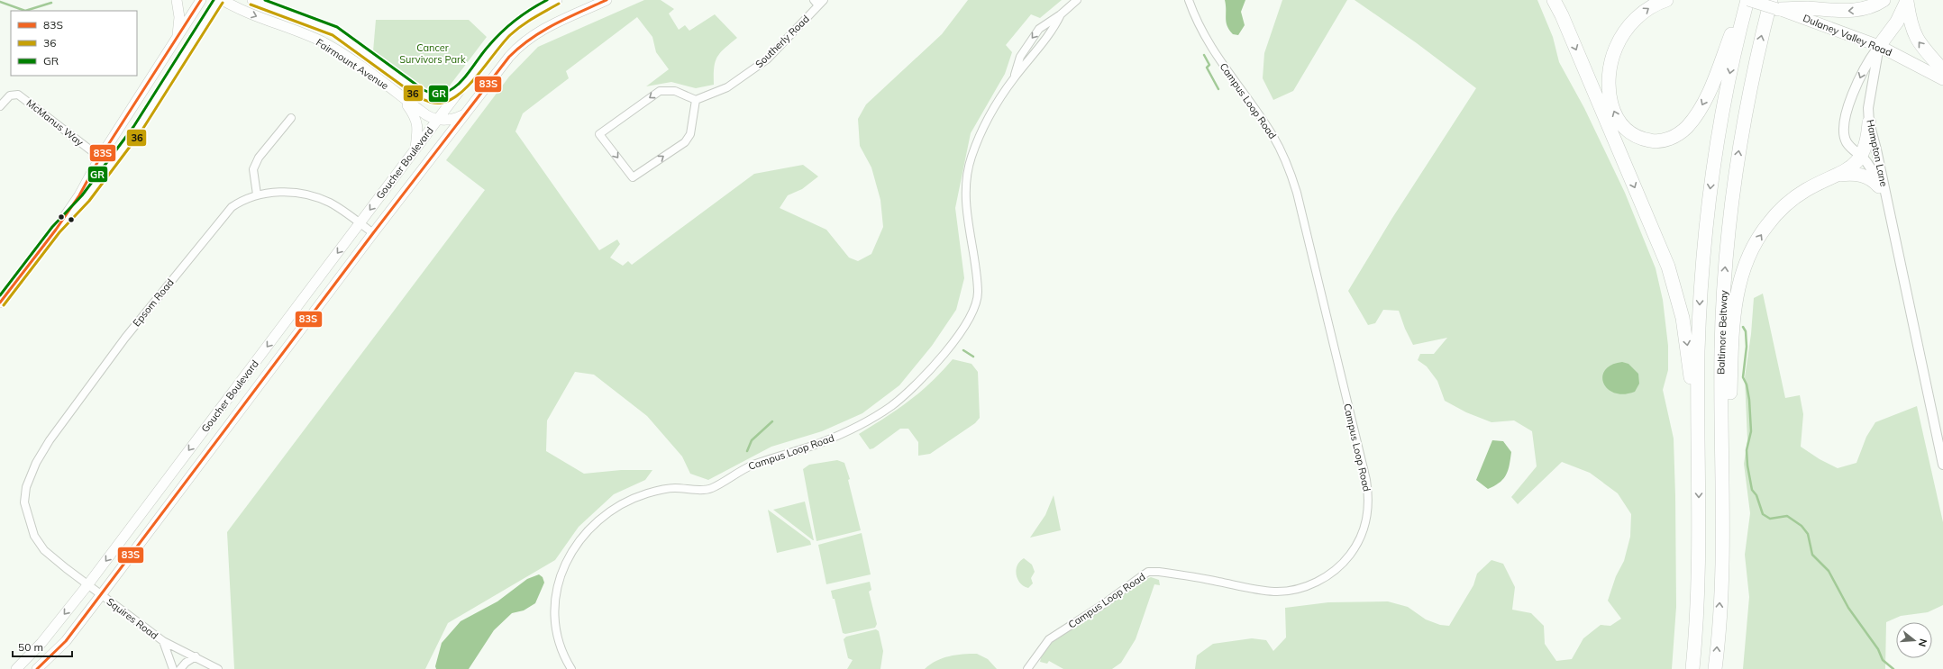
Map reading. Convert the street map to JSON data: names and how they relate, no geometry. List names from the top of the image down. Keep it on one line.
{"streets":{"highway":["Baltimore Beltway"],"main road":["Dulaney Valley Road","Fairmount Avenue","Goucher Boulevard"],"street":["Southerly Road","Campus Loop Road","McManus Way","Hampton Lane","Epsom Road","Squires Road"]},"crossings":[["Dulaney Valley Road","Hampton Lane"],["Fairmount Avenue","Goucher Boulevard"],["Goucher Boulevard","Squires Road"],["Epsom Road","Squires Road"]],"parks":["Cancer Survivors Park"],"lines":["transit line 83S","transit line GR","transit line 36"],"legend":["83S","36","GR"],"scale_bar":"50 m","north":"right"}
